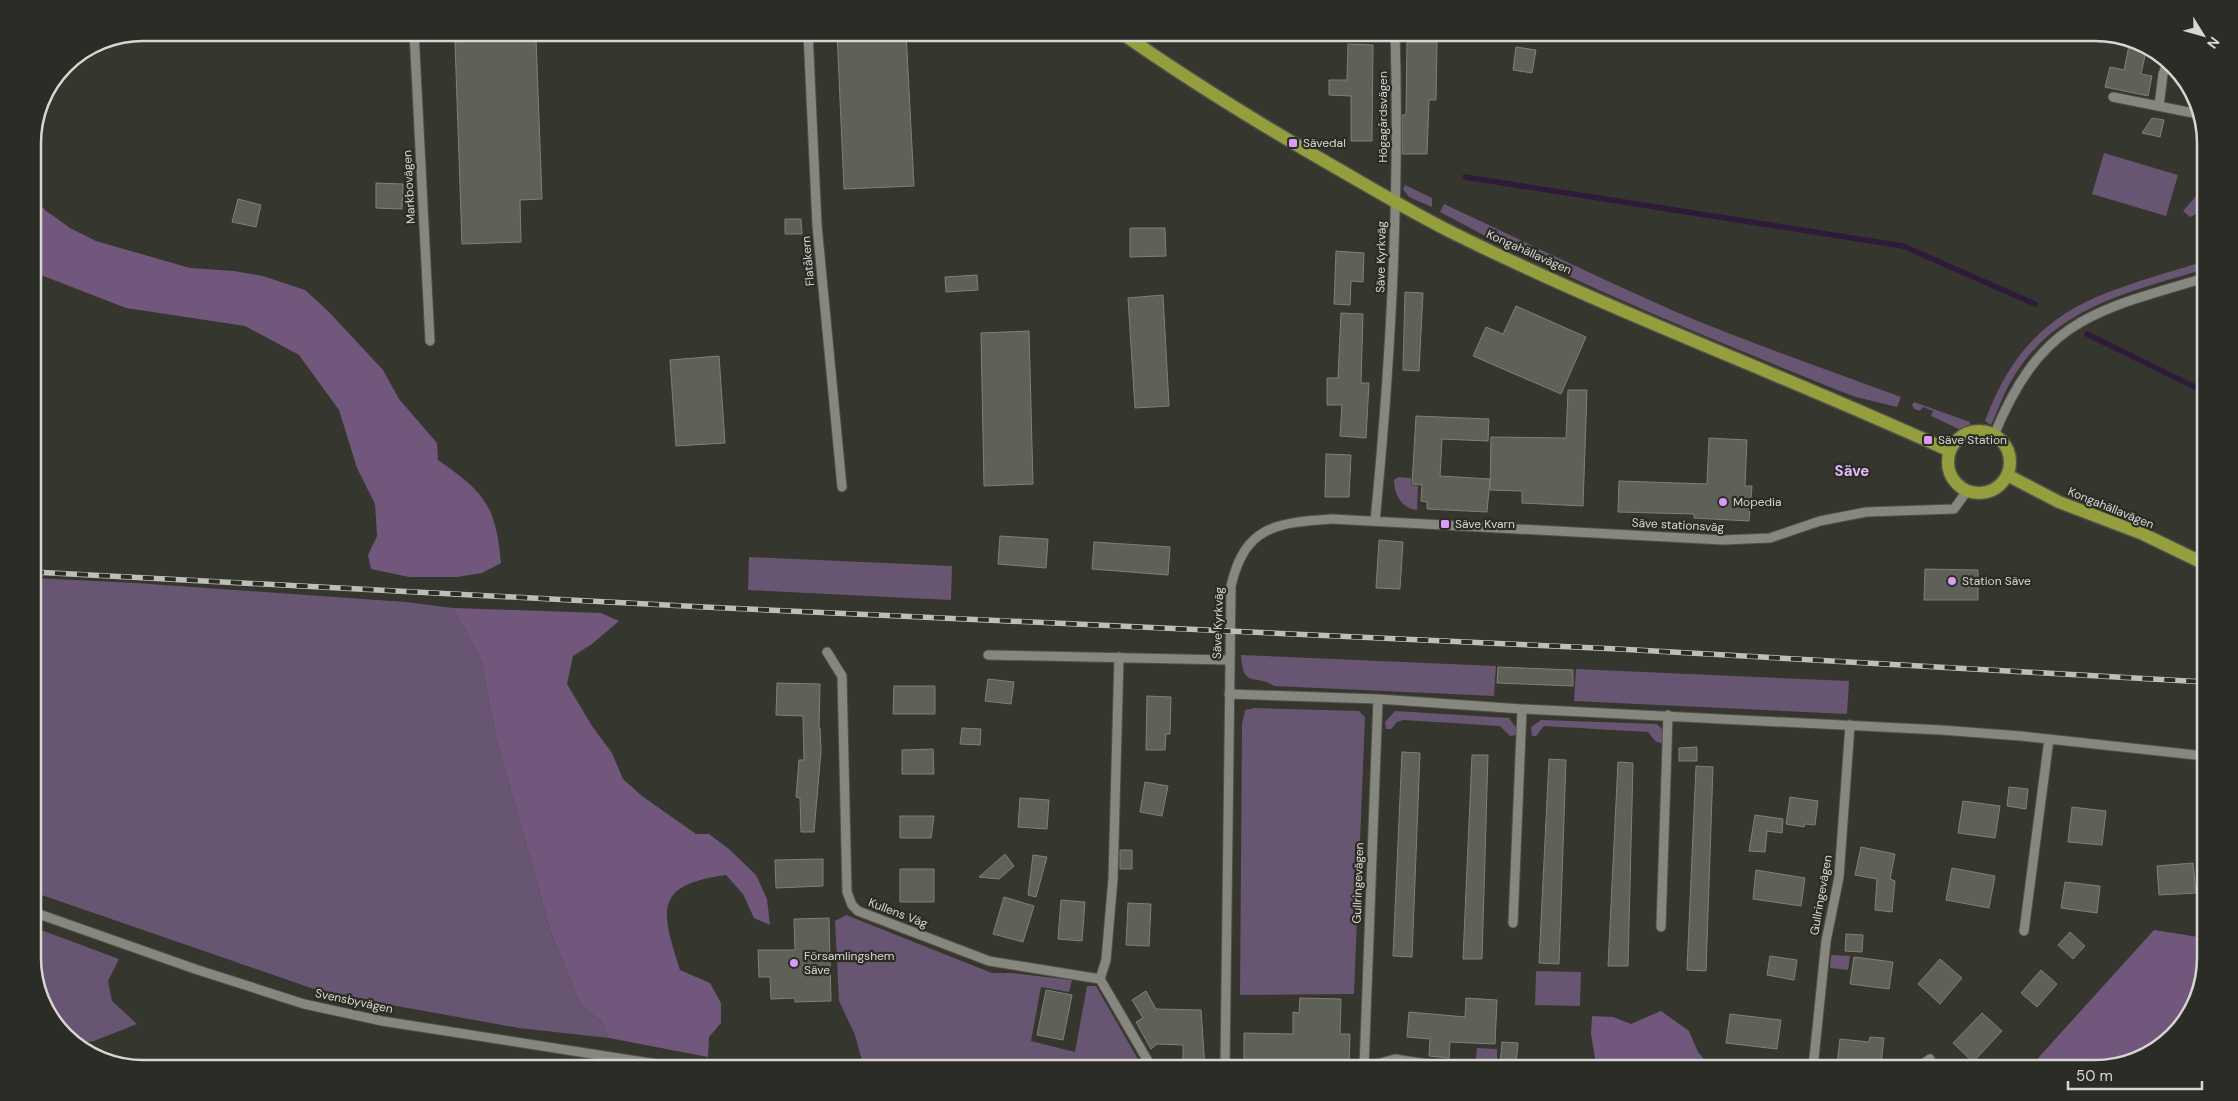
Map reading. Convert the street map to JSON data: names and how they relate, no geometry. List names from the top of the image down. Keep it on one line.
{"streets":{"main road":["Kongahällavägen"],"street":["Högagårdsvägen","Markbovägen","Säve Kyrkväg","Flatåkern","Säve stationsväg","Gullringevägen","Kullens Väg","Svensbyvägen"]},"crossings":[["Högagårdsvägen","Kongahällavägen"],["Högagårdsvägen","Säve Kyrkväg"],["Kongahällavägen","Säve Kyrkväg"],["Kongahällavägen","Säve stationsväg"],["Säve Kyrkväg","Säve stationsväg"]],"districts":["Säve"],"places":{"transit":["Sävedal","Säve Station","Säve Kvarn"],"other":["Mopedia","Station Säve","Församlingshem Säve"]},"scale_bar":"50 m","north":"bottom right"}
